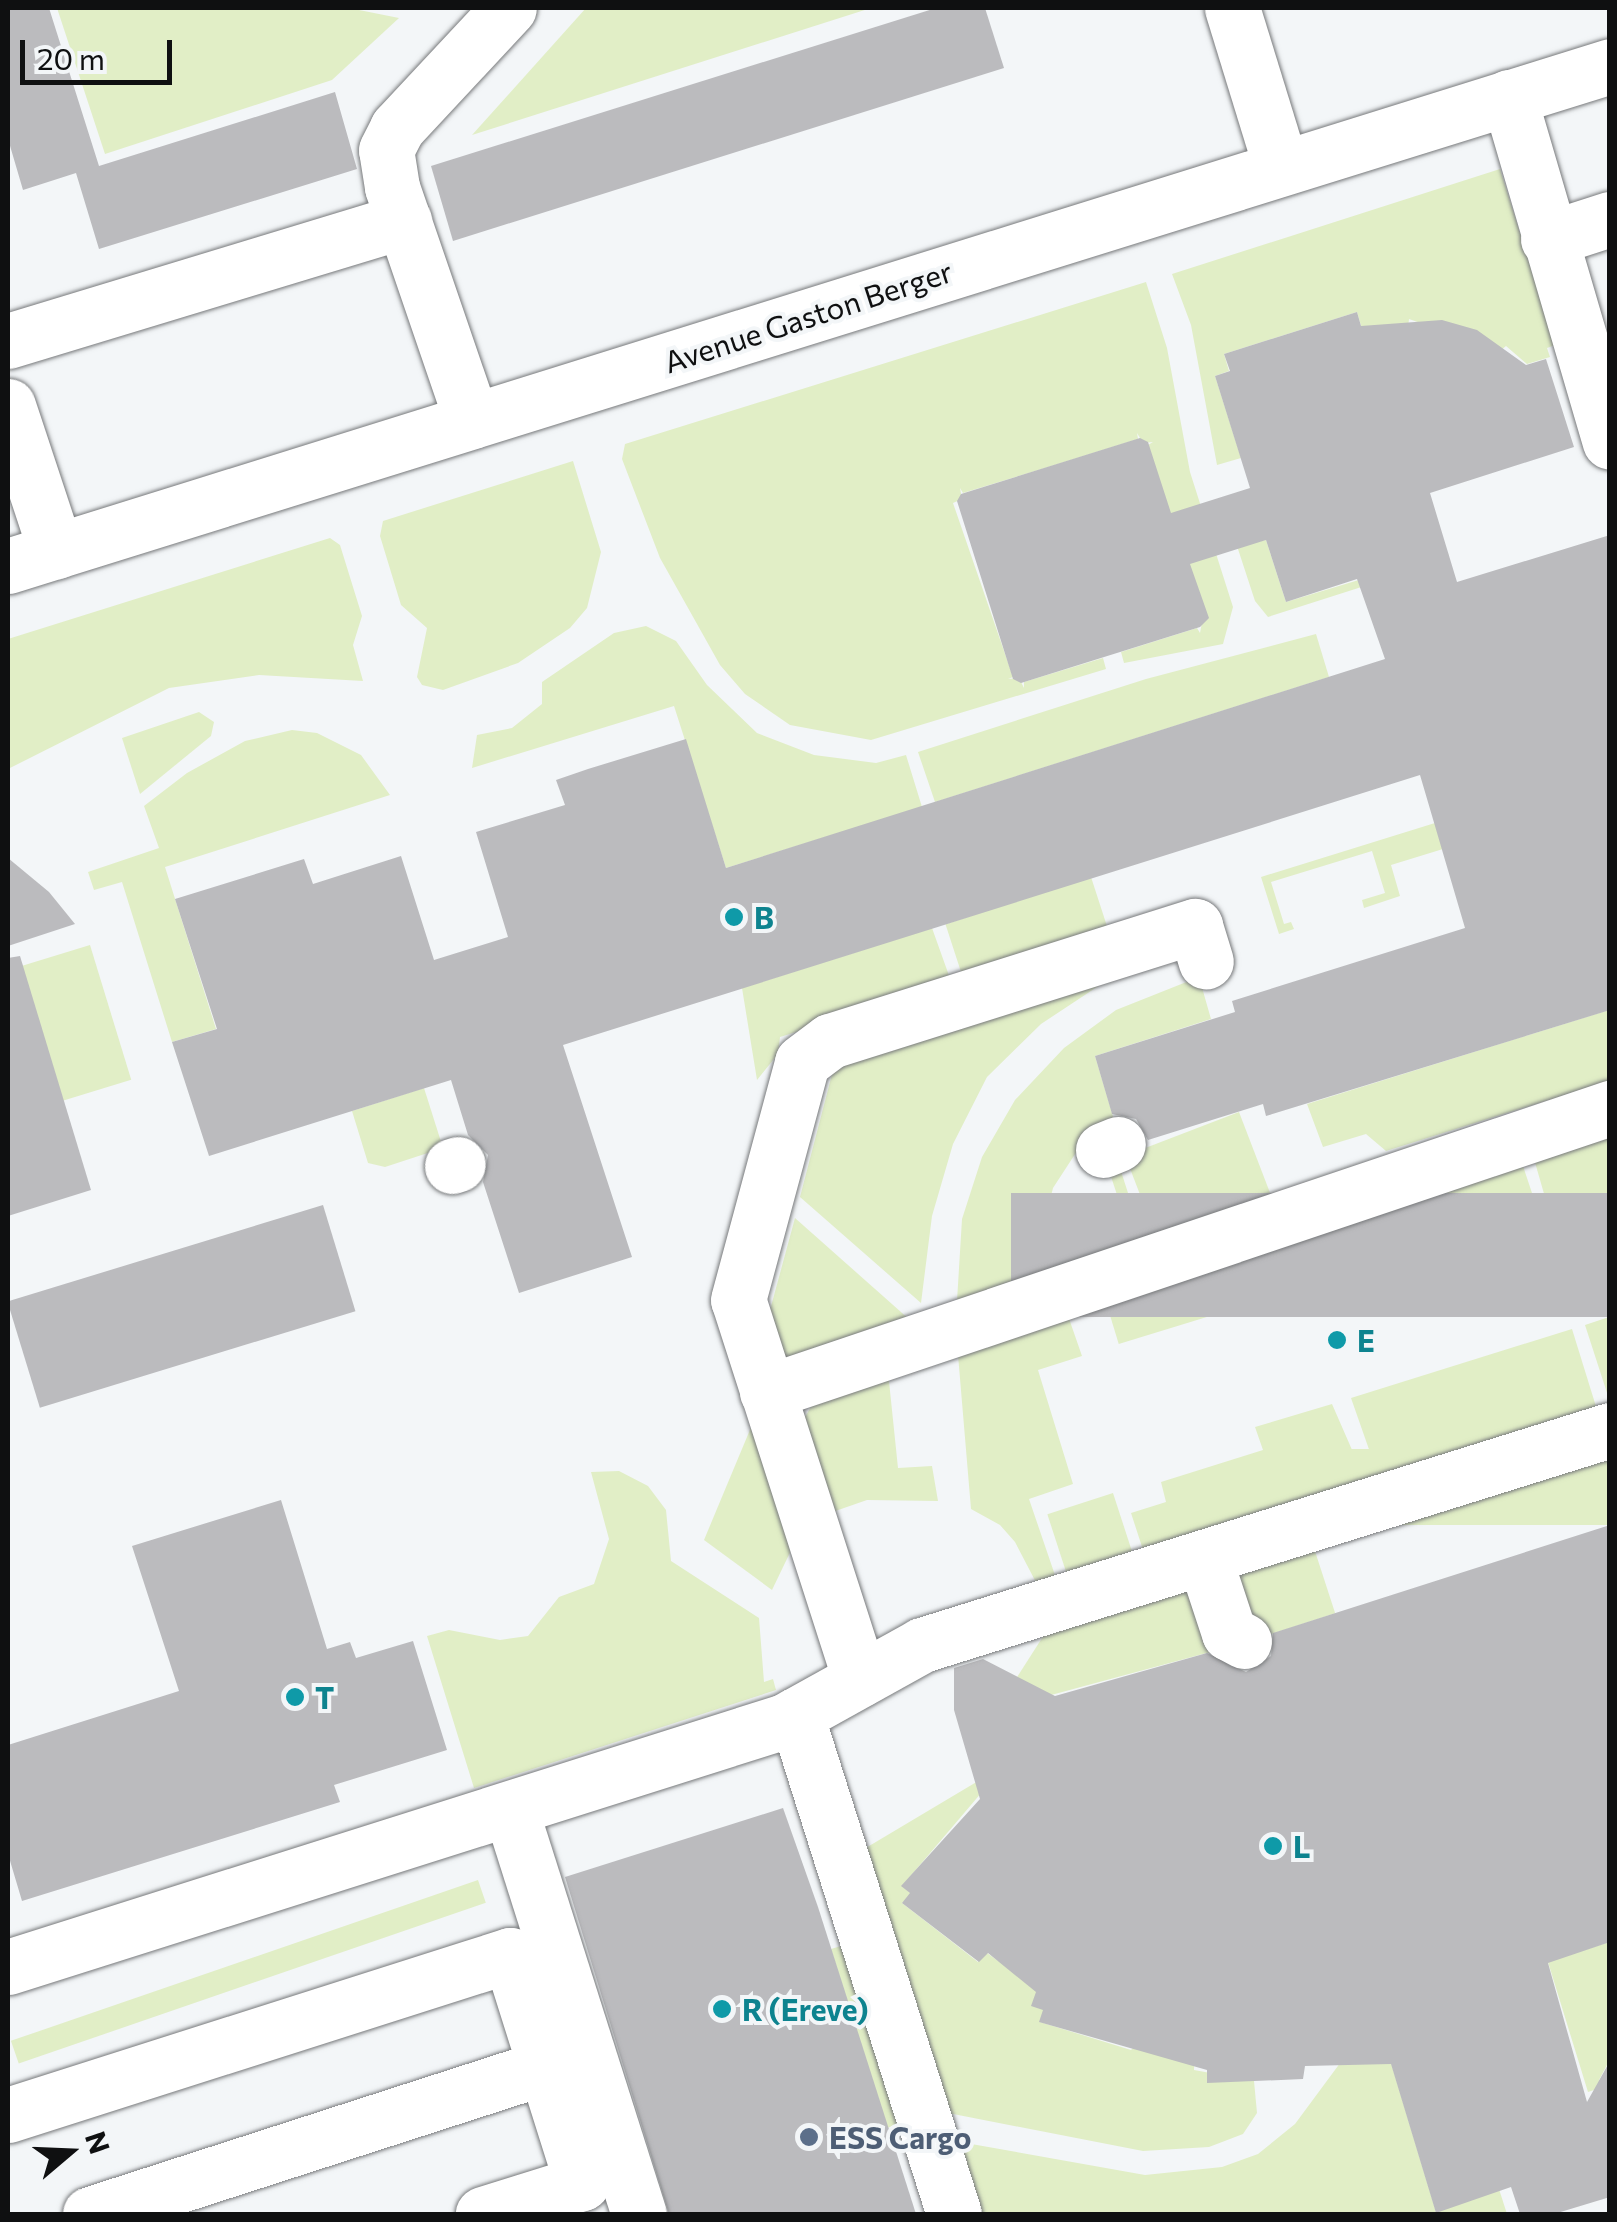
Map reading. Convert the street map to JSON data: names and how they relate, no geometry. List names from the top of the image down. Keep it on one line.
{"streets":{"street":["Avenue Gaston Berger"]},"places":["B","E","T","L","R (Ereve)","ESS Cargo"],"scale_bar":"20 m","north":"right"}
